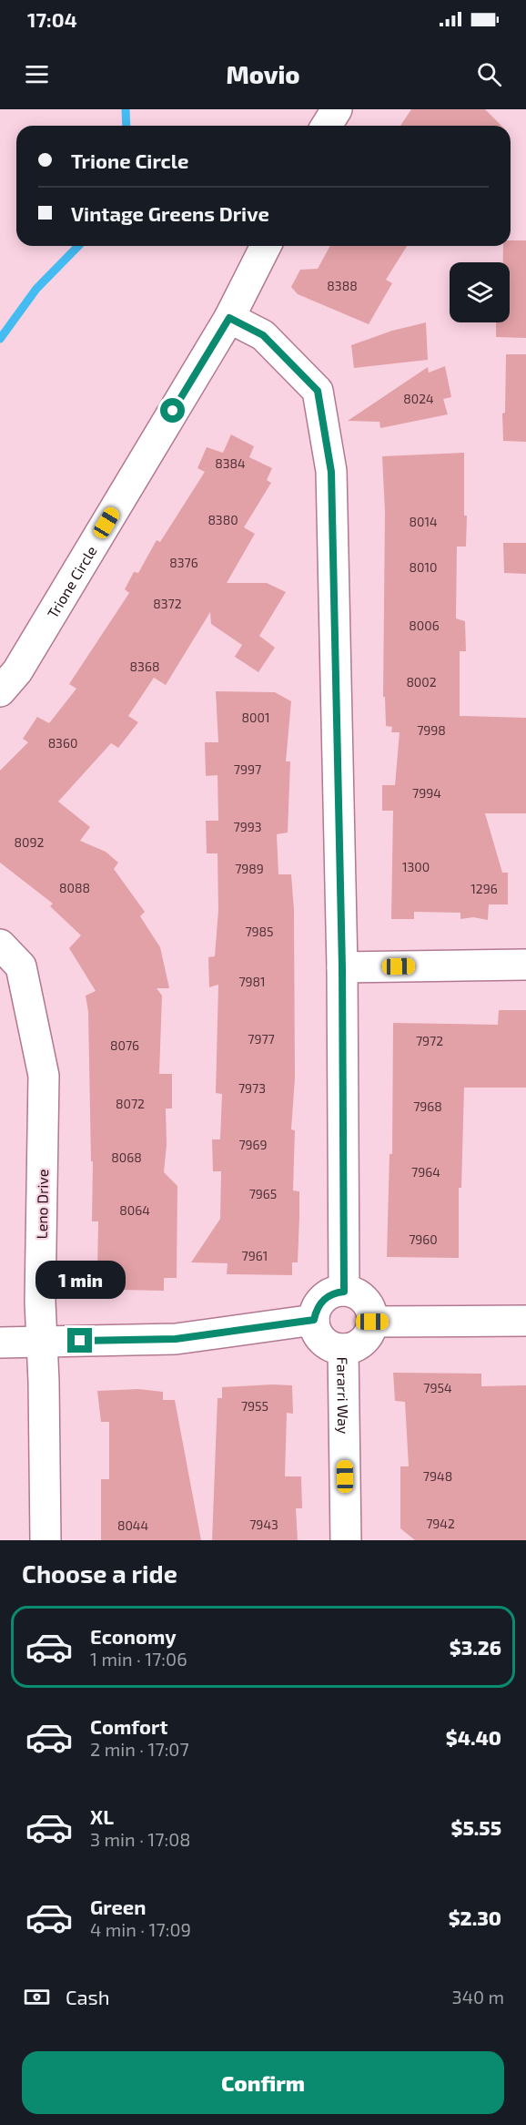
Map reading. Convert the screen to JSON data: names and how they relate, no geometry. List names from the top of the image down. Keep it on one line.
{"streets":{"street":["Trione Circle","Leno Drive","Fararri Way"]},"house_numbers":["8388","8024","8384","8380","8014","8376","8010","8372","8006","8368","8002","8001","7998","8360","7997","7994","7993","8092","1300","7989","8088","1296","7985","7981","7977","7972","8076","7973","8072","7968","7969","8068","7964","7965","8064","7960","7961","7954","7955","7948","7942","7943","8044"],"page":{"status":"17:04","header":"Movio","banner":["Trione Circle","Vintage Greens Drive"],"bubble":"1 min","heading":"Choose a ride","list":[{"name":"Economy","note":"1 min · 17:06","value":"$3.26"},{"name":"Comfort","note":"2 min · 17:07","value":"$4.40"},{"name":"XL","note":"3 min · 17:08","value":"$5.55"},{"name":"Green","note":"4 min · 17:09","value":"$2.30"}],"pay":["Cash","340 m"],"buttons":"Confirm"}}
